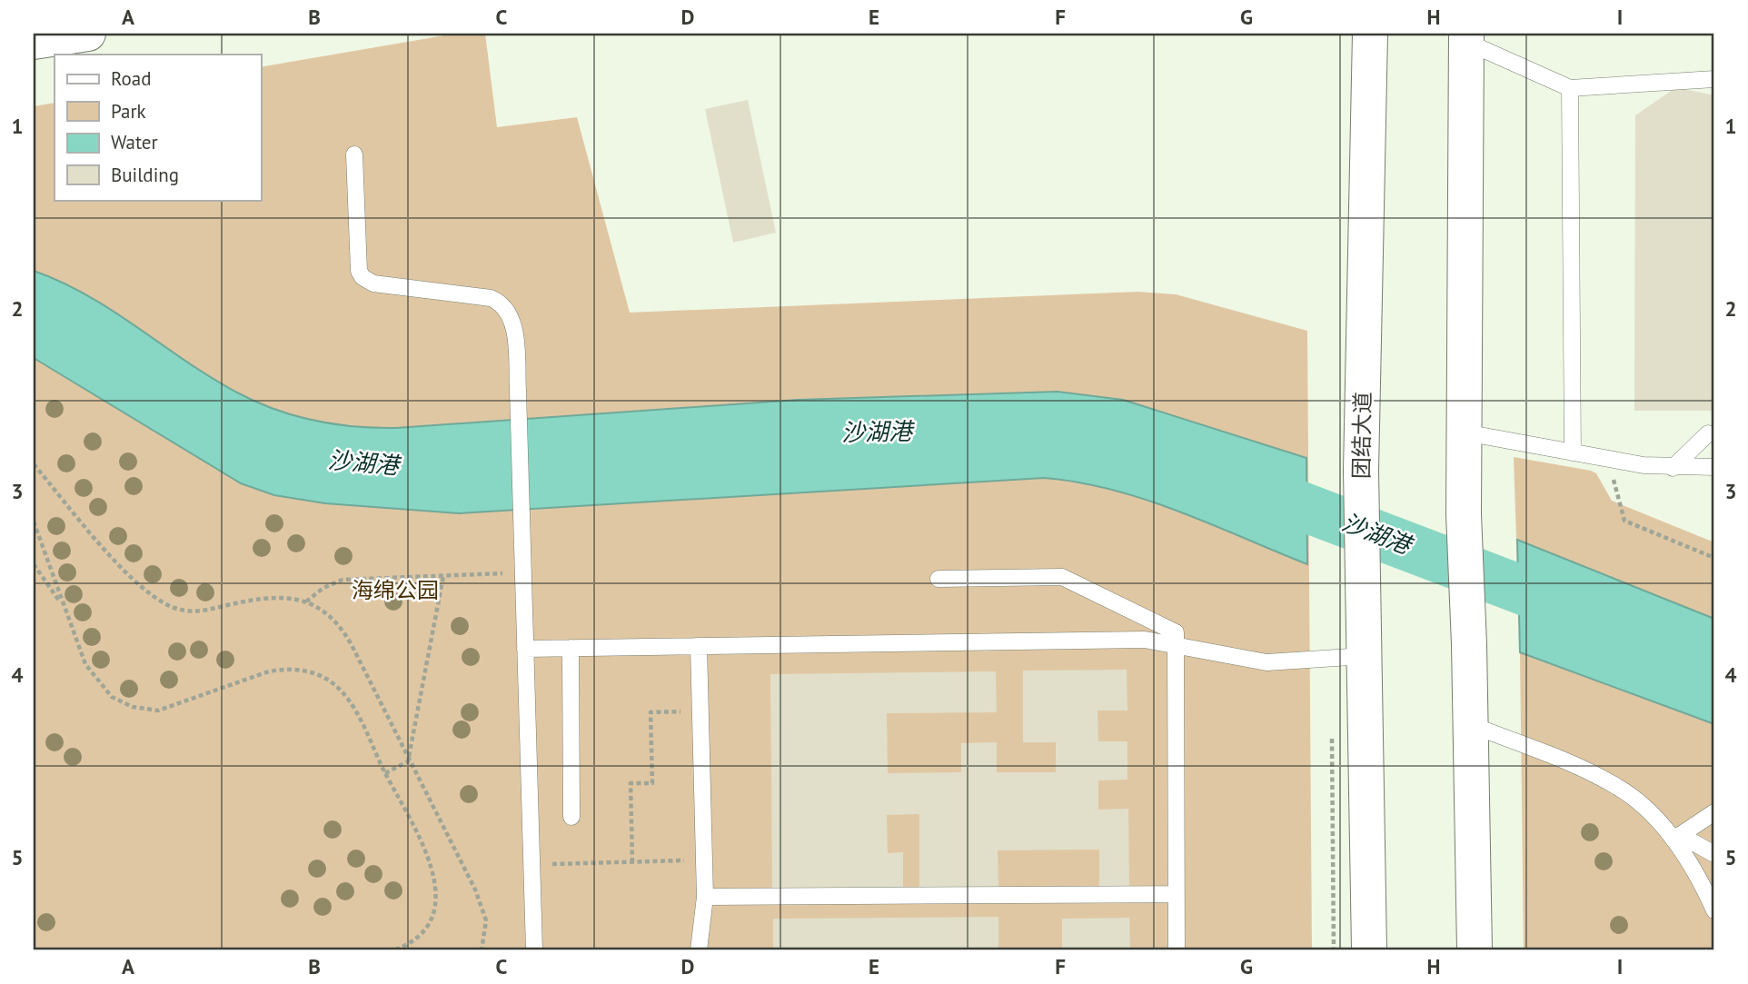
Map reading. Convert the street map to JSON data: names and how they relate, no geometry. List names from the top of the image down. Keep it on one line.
{"streets":{"main road":["团结大道"]},"water":["沙湖港"],"parks":["海绵公园"],"legend":["Road","Park","Water","Building"],"grid":{"columns":["A","B","C","D","E","F","G","H","I"],"rows":["1","2","3","4","5"]}}
